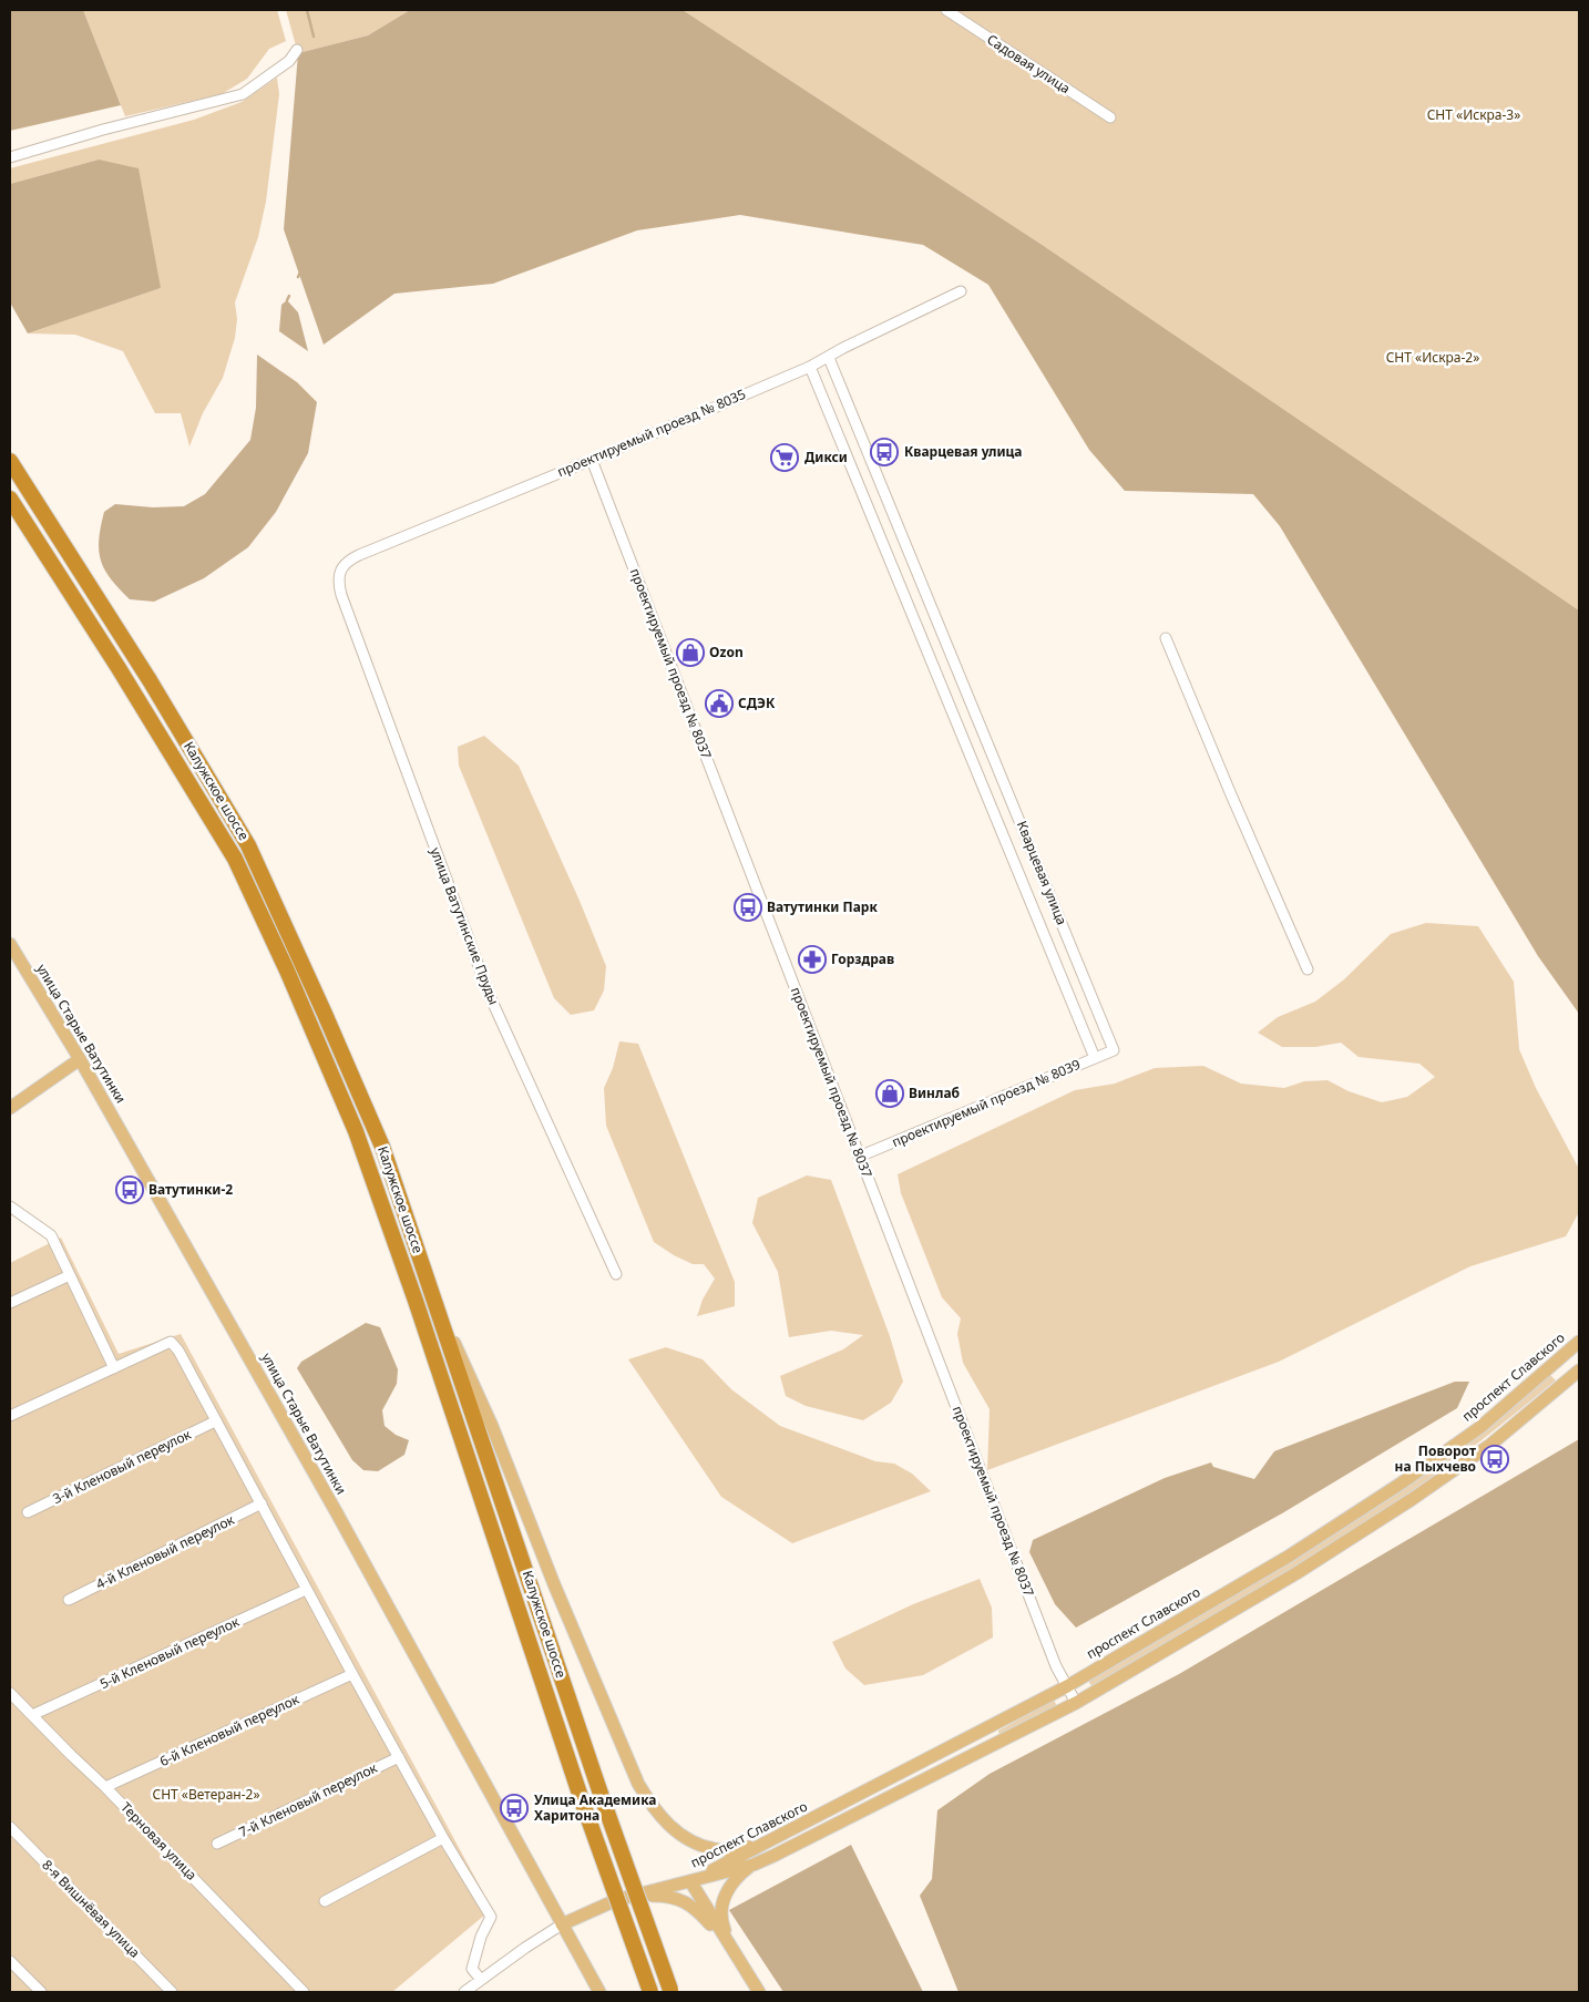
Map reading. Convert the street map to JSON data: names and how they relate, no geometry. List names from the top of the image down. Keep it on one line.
{"streets":{"highway":["Калужское шоссе"],"main road":["улица Старые Ватутинки","проспект Славского"],"street":["Садовая улица","проектируемый проезд № 8035","проектируемый проезд № 8037","Кварцевая улица","улица Ватутинские Пруды","проектируемый проезд № 8039","3-й Кленовый переулок","4-й Кленовый переулок","5-й Кленовый переулок","6-й Кленовый переулок","7-й Кленовый переулок","Терновая улица","8-я Вишнёвая улица"]},"crossings":[["проектируемый проезд № 8035","проектируемый проезд № 8037"],["проектируемый проезд № 8035","Кварцевая улица"],["проектируемый проезд № 8035","улица Ватутинские Пруды"],["проектируемый проезд № 8037","проектируемый проезд № 8039"],["проектируемый проезд № 8037","проспект Славского"],["Кварцевая улица","проектируемый проезд № 8039"],["улица Старые Ватутинки","проспект Славского"],["5-й Кленовый переулок","Терновая улица"],["6-й Кленовый переулок","Терновая улица"]],"parks":["СНТ «Искра-3»","СНТ «Искра-2»","СНТ «Ветеран-2»"],"places":{"bus stop":["Кварцевая улица","Ватутинки Парк","Ватутинки-2","Поворот на Пыхчево","Улица Академика Харитона"],"supermarket":["Дикси"],"shop":["Ozon","Винлаб"],"public building":["СДЭК"],"pharmacy":["Горздрав"]}}
